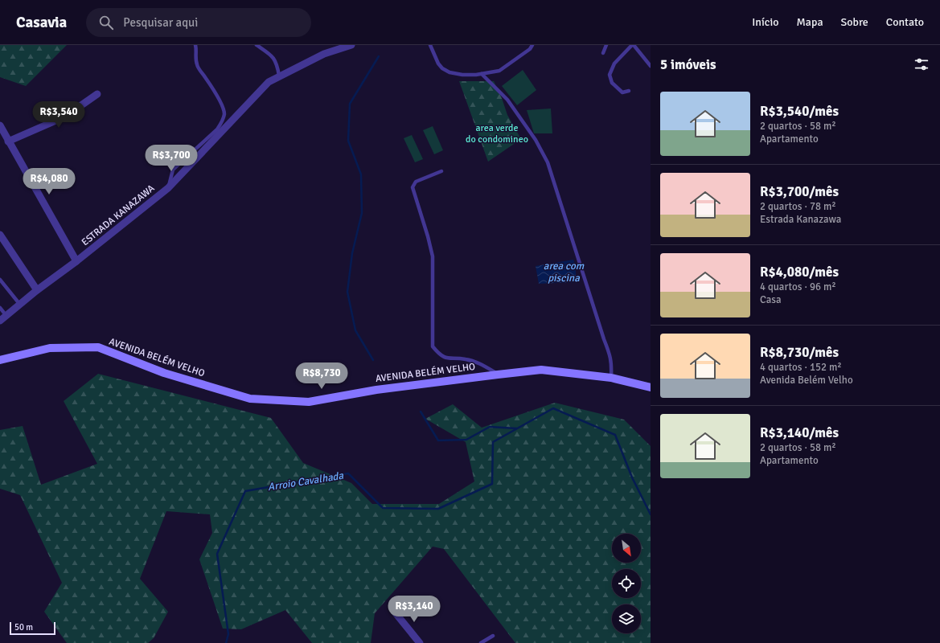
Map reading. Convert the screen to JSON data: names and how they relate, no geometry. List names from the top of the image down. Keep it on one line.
{"streets":{"main road":["AVENIDA BELÉM VELHO"],"street":["ESTRADA KANAZAWA"]},"water":["area com piscina","Arroio Cavalhada"],"parks":["area verde do condomineo"],"scale_bar":"50 m","north":"bottom right","page":{"header":"Casavia","search":"Pesquisar aqui","nav":["Início","Mapa","Sobre","Contato"],"heading":"5 imóveis","list":[{"name":"R$3,540/mês","note":"2 quartos · 58 m² · Apartamento"},{"name":"R$3,700/mês","note":"2 quartos · 78 m² · Estrada Kanazawa"},{"name":"R$4,080/mês","note":"4 quartos · 96 m² · Casa"},{"name":"R$8,730/mês","note":"4 quartos · 152 m² · Avenida Belém Velho"},{"name":"R$3,140/mês","note":"2 quartos · 58 m² · Apartamento"}],"price":["R$3,540","R$3,700","R$4,080","R$8,730","R$3,140"],"scale":"50 m"}}
